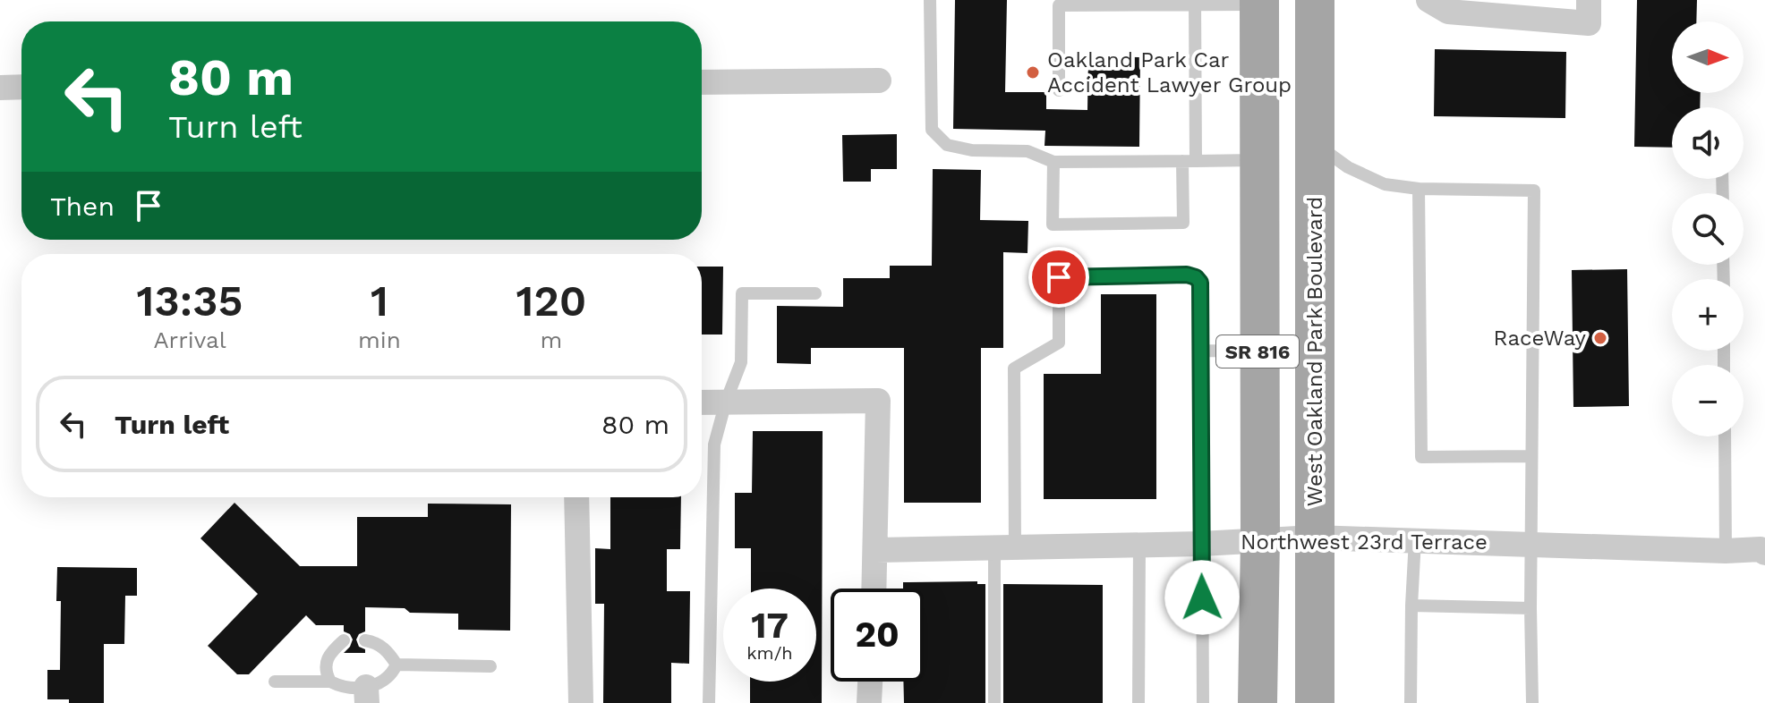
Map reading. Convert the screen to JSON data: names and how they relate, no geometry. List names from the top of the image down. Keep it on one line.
{"streets":{"main road":["SR 816","West Oakland Park Boulevard"],"street":["Northwest 23rd Terrace"]},"crossings":[["SR 816","Northwest 23rd Terrace"],["West Oakland Park Boulevard","Northwest 23rd Terrace"]],"places":["Oakland Park Car Accident Lawyer Group","RaceWay"],"north":"right","page":{"map_buttons":["+","−"],"turn":["80 m","Turn left"],"then":"Then","eta":["13:35","Arrival","1","min","120","m"],"list":[{"name":"Turn left","value":"80 m"}],"speed":"17 km/h","limit":"20"}}
